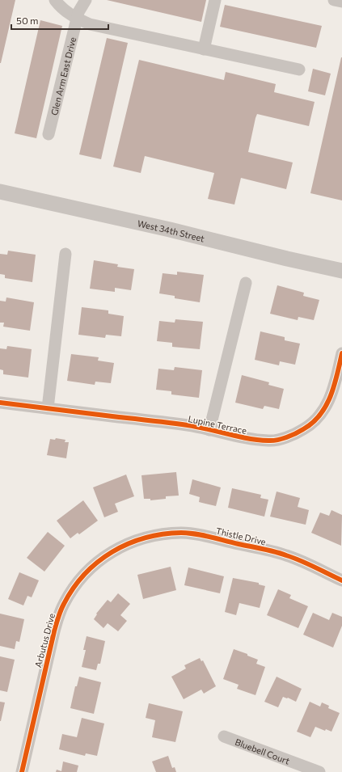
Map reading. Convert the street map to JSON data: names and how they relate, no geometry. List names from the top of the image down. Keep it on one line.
{"streets":{"street":["Glen Arm East Drive","West 34th Street","Lupine Terrace","Thistle Drive","Arbutus Drive","Bluebell Court"]},"crossings":[["Thistle Drive","Arbutus Drive"]],"scale_bar":"50 m"}
